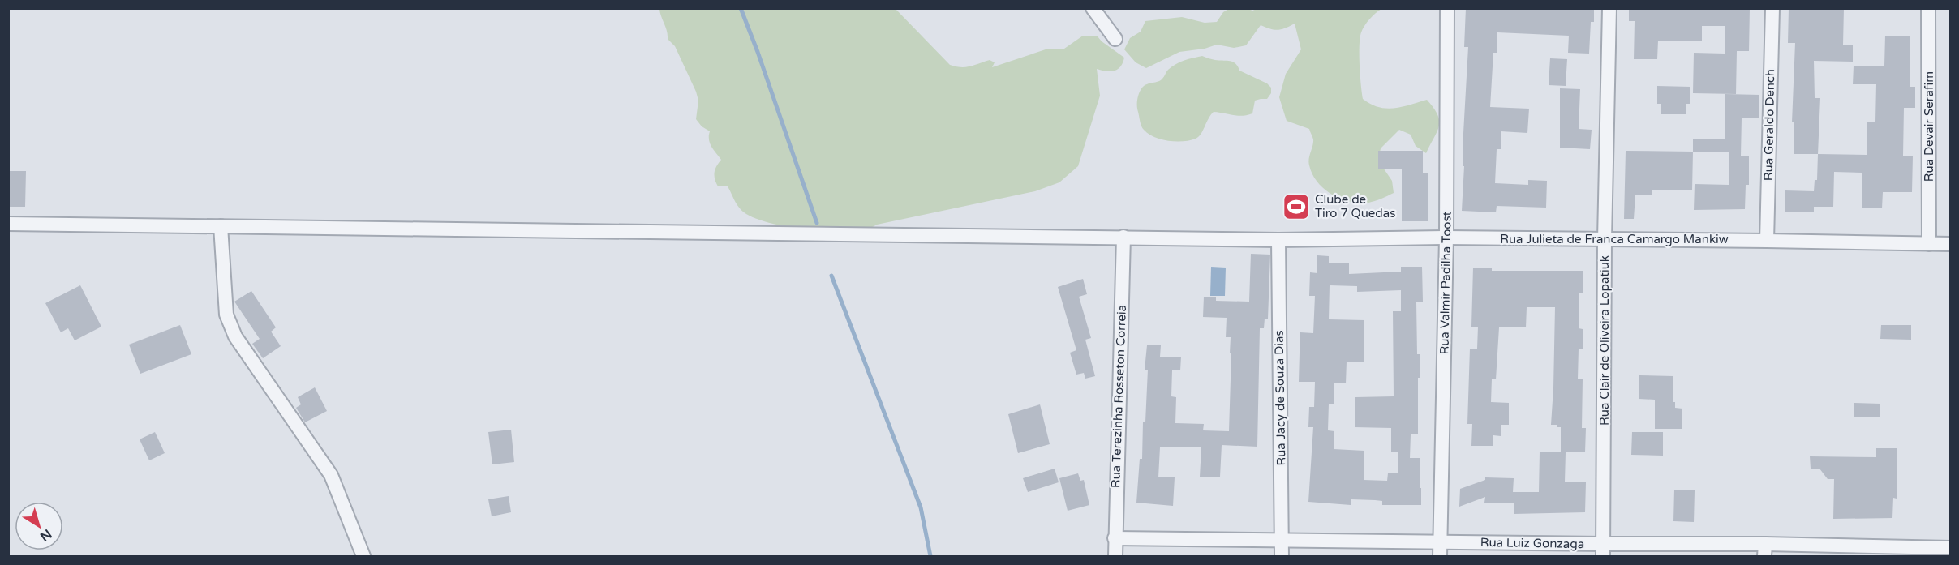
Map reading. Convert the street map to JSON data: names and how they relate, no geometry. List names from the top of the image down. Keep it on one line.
{"streets":{"street":["Rua Geraldo Dench","Rua Devair Serafim","Rua Julieta de Franca Camargo Mankiw","Rua Valmir Padilha Toost","Rua Clair de Oliveira Lopatiuk","Rua Terezinha Rosseton Correia","Rua Jacy de Souza Dias","Rua Luiz Gonzaga"]},"crossings":[["Rua Geraldo Dench","Rua Julieta de Franca Camargo Mankiw"],["Rua Devair Serafim","Rua Julieta de Franca Camargo Mankiw"],["Rua Julieta de Franca Camargo Mankiw","Rua Valmir Padilha Toost"],["Rua Julieta de Franca Camargo Mankiw","Rua Clair de Oliveira Lopatiuk"],["Rua Julieta de Franca Camargo Mankiw","Rua Terezinha Rosseton Correia"],["Rua Julieta de Franca Camargo Mankiw","Rua Jacy de Souza Dias"],["Rua Valmir Padilha Toost","Rua Luiz Gonzaga"],["Rua Clair de Oliveira Lopatiuk","Rua Luiz Gonzaga"],["Rua Terezinha Rosseton Correia","Rua Luiz Gonzaga"],["Rua Jacy de Souza Dias","Rua Luiz Gonzaga"]],"places":{"sports":["Clube de Tiro 7 Quedas"]},"north":"bottom right"}
